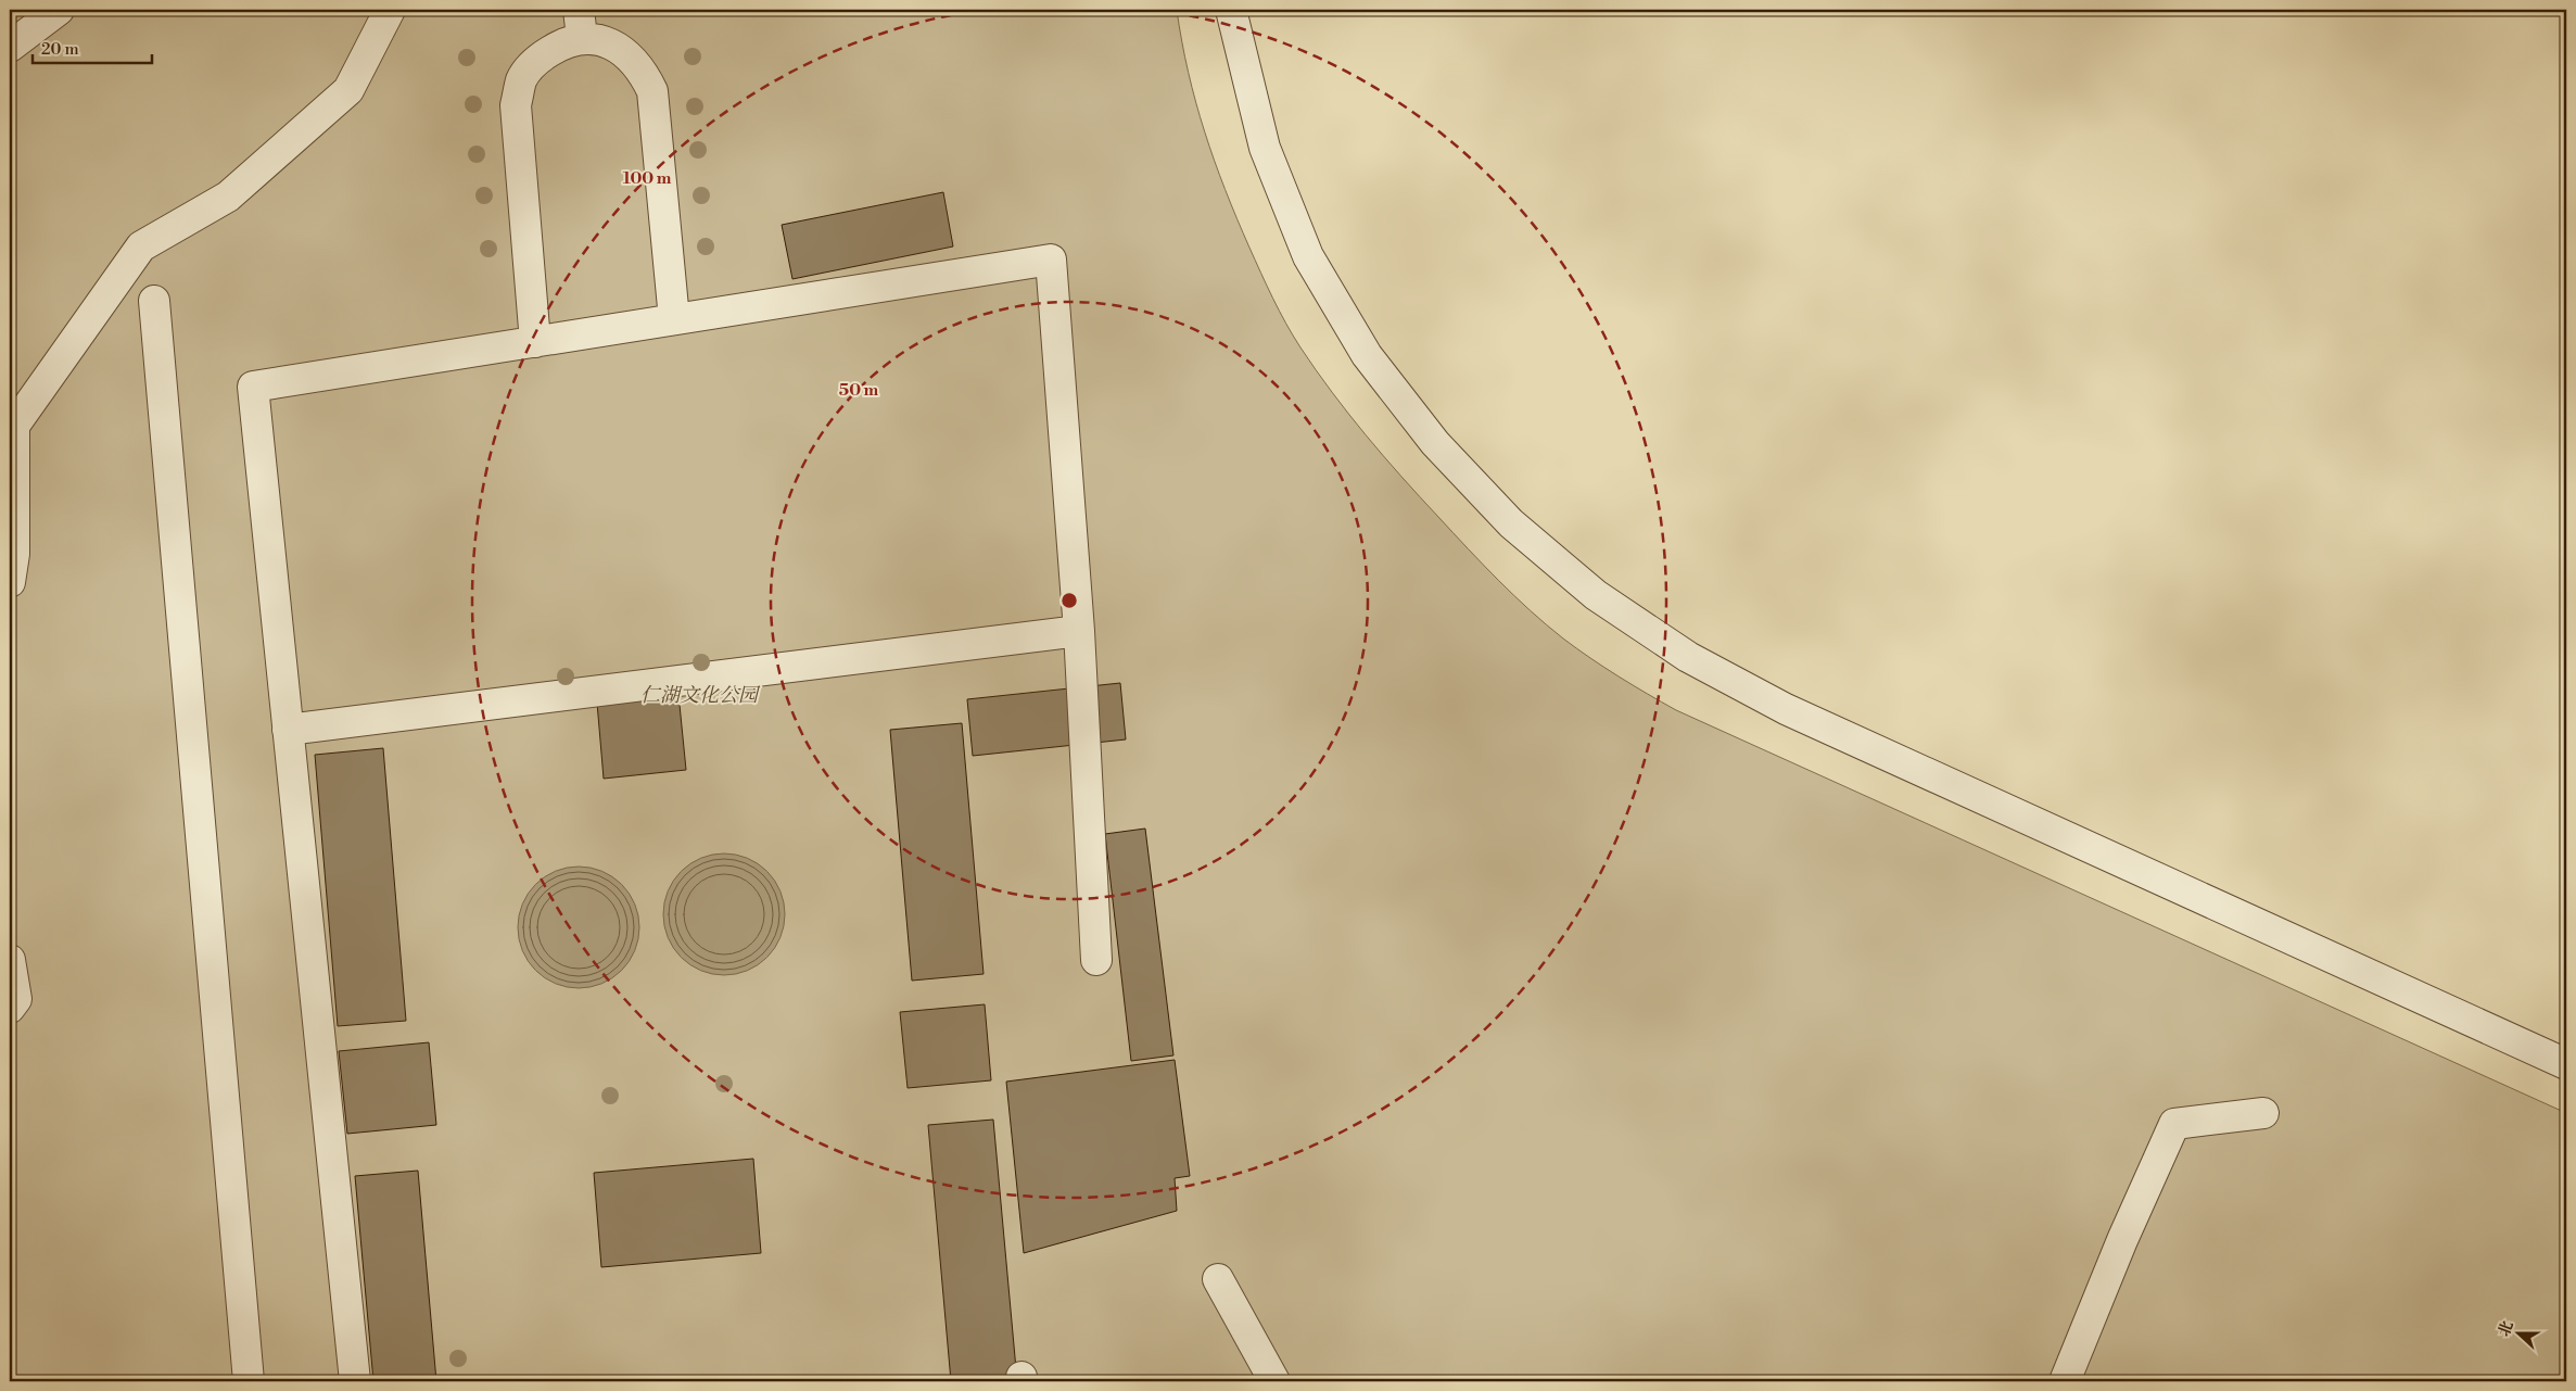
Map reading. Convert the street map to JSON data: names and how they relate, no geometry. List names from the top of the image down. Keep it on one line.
{"parks":["仁湖文化公园"],"scale_bar":"20 m","north":"left","rings":["100 m","50 m"]}
